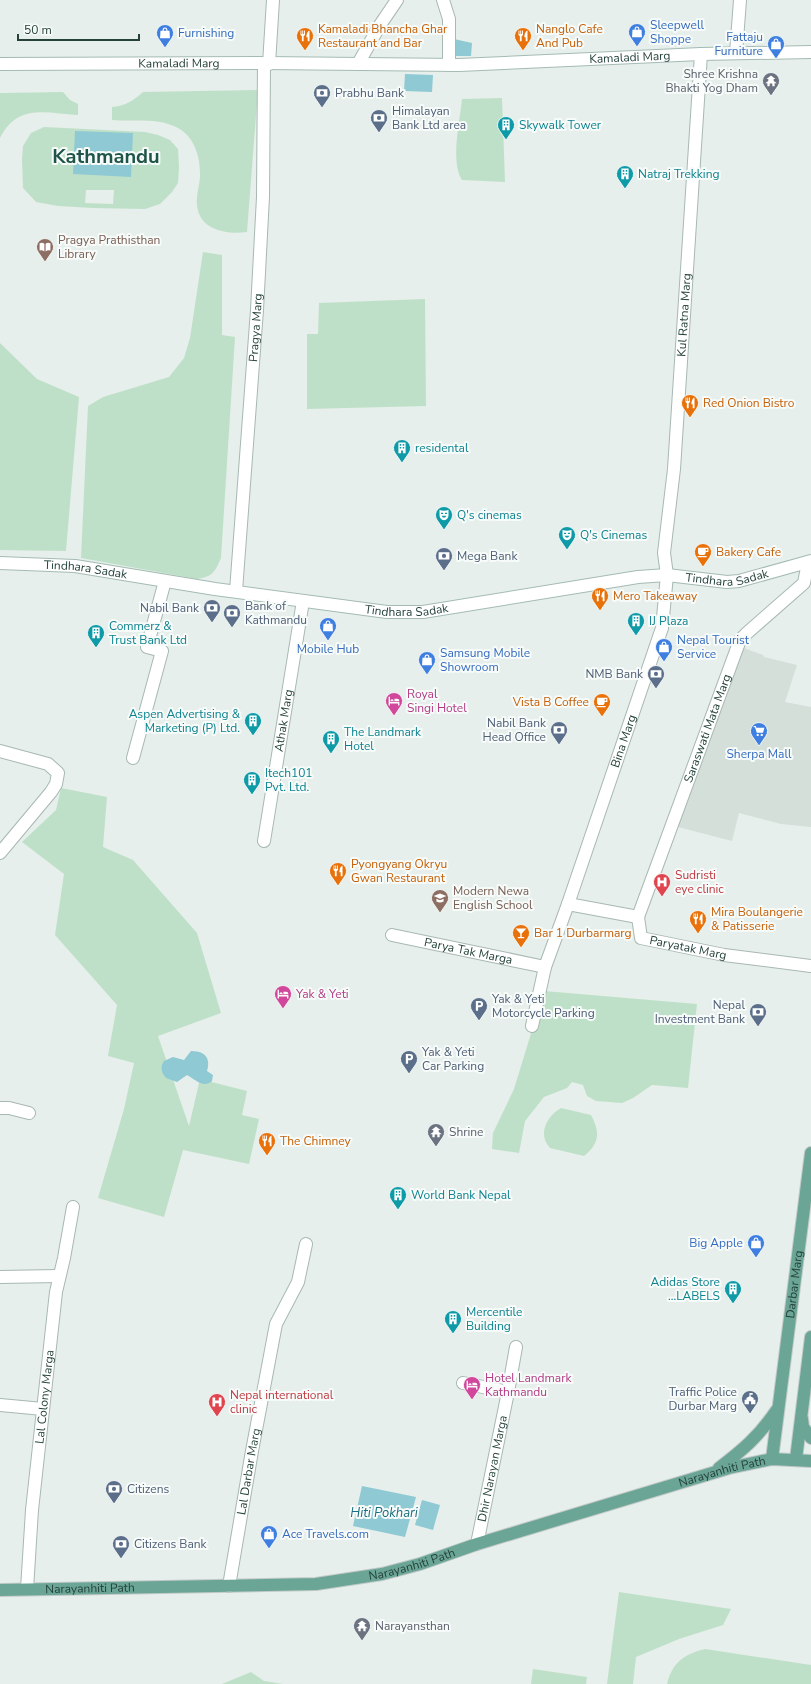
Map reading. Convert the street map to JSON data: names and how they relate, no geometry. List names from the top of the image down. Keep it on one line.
{"streets":{"main road":["Darbar Marg","Narayanhiti Path"],"street":["Kamaladi Marg","Kul Ratna Marg","Pragya Marg","Tindhara Sadak","Athak Marg","Saraswati Mata Marg","Bina Marg","Paryatak Marg","Parya Tak Marga","Lal Colony Marga","Dhir Narayan Marga","Lal Darbar Marg"]},"crossings":[["Kamaladi Marg","Kul Ratna Marg"],["Kamaladi Marg","Pragya Marg"],["Kul Ratna Marg","Tindhara Sadak"],["Kul Ratna Marg","Bina Marg"],["Pragya Marg","Tindhara Sadak"],["Tindhara Sadak","Athak Marg"],["Tindhara Sadak","Saraswati Mata Marg"],["Tindhara Sadak","Bina Marg"],["Saraswati Mata Marg","Paryatak Marg"],["Darbar Marg","Narayanhiti Path"],["Lal Colony Marga","Narayanhiti Path"],["Dhir Narayan Marga","Narayanhiti Path"],["Lal Darbar Marg","Narayanhiti Path"]],"districts":["Kathmandu"],"water":["Hiti Pokhari"],"places":{"shop":["Sleepwell Shoppe","Furnishing","Fattaju Furniture","Mobile Hub","Nepal Tourist Service","Samsung Mobile Showroom","Big Apple","Ace Travels.com"],"restaurant":["Kamaladi Bhancha Ghar Restaurant and Bar","Nanglo Cafe And Pub","Red Onion Bistro","Mero Takeaway","Pyongyang Okryu Gwan Restaurant","Mira Boulangerie & Patisserie","The Chimney"],"temple":["Shree Krishna Bhakti Yog Dham","Shrine","Narayansthan"],"bank":["Prabhu Bank","Himalayan Bank Ltd area","Mega Bank","Nabil Bank","Bank of Kathmandu","NMB Bank","Nabil Bank Head Office","Nepal Investment Bank","Citizens","Citizens Bank"],"building":["Skywalk Tower","Natraj Trekking","residental","IJ Plaza","Commerz & Trust Bank Ltd","Aspen Advertising & Marketing (P) Ltd.","The Landmark Hotel","Itech101 Pvt. Ltd.","World Bank Nepal","Adidas Store ...LABELS","Mercentile Building"],"library":["Pragya Prathisthan Library"],"theatre":["Q's cinemas","Q's Cinemas"],"cafe":["Bakery Cafe","Vista B Coffee"],"hotel":["Royal Singi Hotel","Yak & Yeti","Hotel Landmark Kathmandu"],"supermarket":["Sherpa Mall"],"hospital":["Sudristi eye clinic","Nepal international clinic"],"school or university":["Modern Newa English School"],"bar":["Bar 1 Durbarmarg"],"parking":["Yak & Yeti Motorcycle Parking","Yak & Yeti Car Parking"],"public building":["Traffic Police Durbar Marg"]},"scale_bar":"50 m"}
